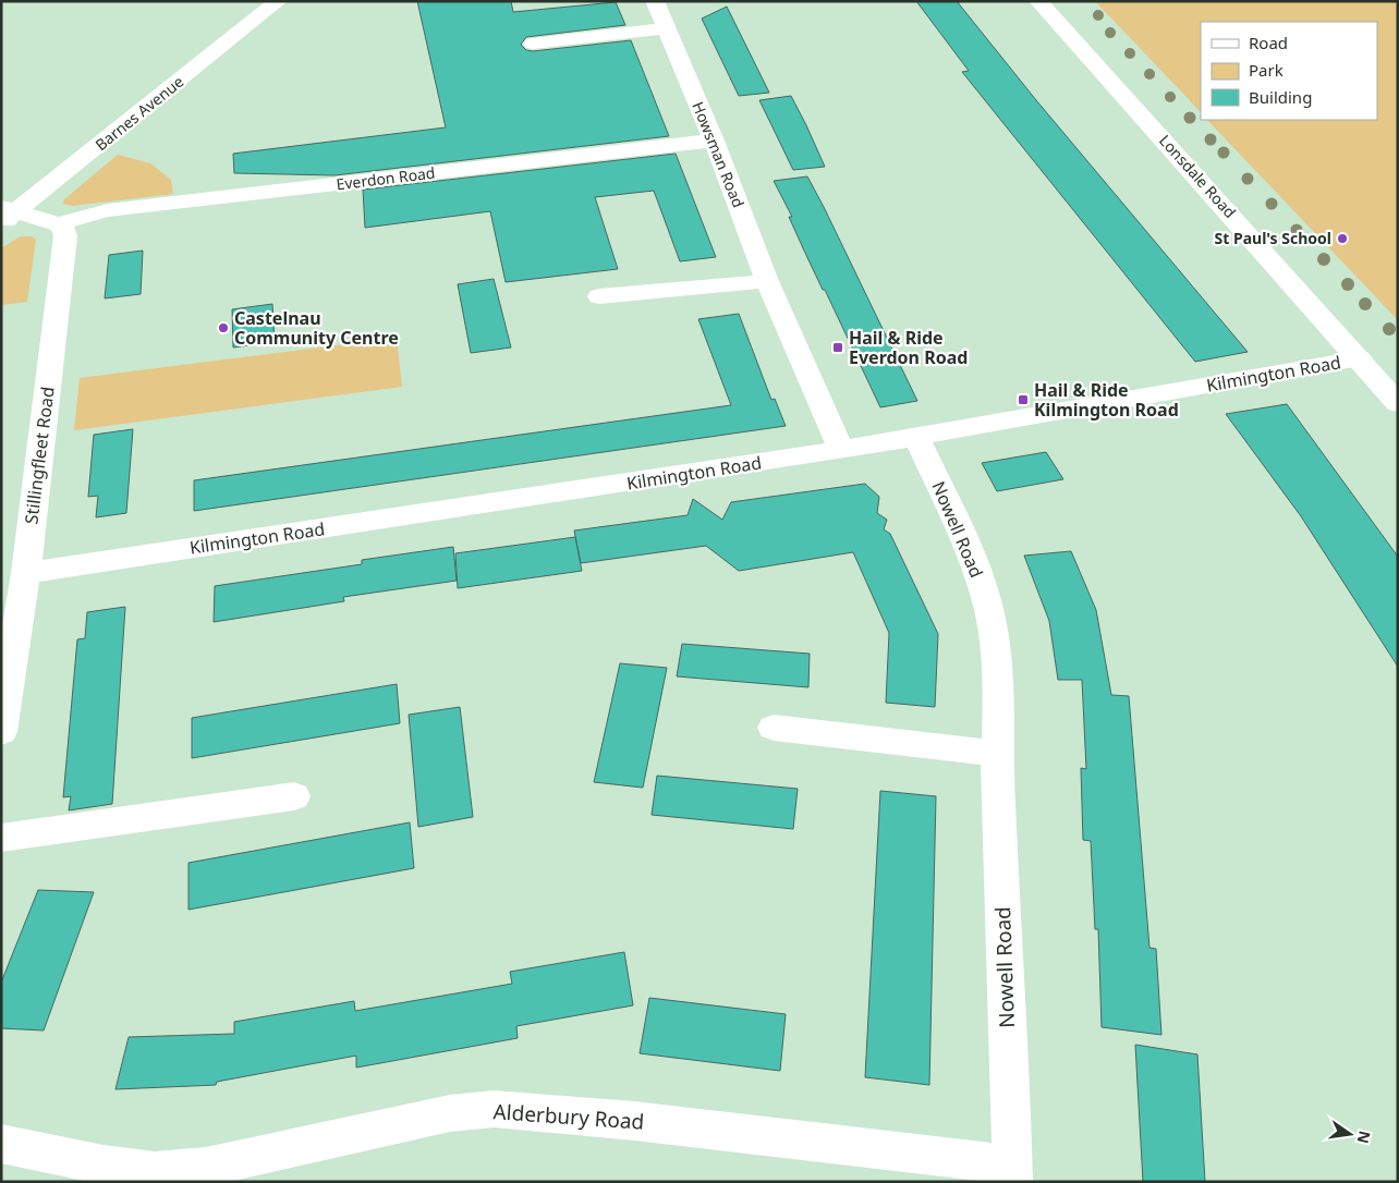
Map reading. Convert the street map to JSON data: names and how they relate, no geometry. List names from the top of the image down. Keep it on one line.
{"streets":{"street":["Barnes Avenue","Howsman Road","Lonsdale Road","Everdon Road","Kilmington Road","Stillingfleet Road","Nowell Road","Alderbury Road"]},"crossings":[["Howsman Road","Everdon Road"],["Howsman Road","Kilmington Road"],["Lonsdale Road","Kilmington Road"],["Everdon Road","Stillingfleet Road"],["Kilmington Road","Stillingfleet Road"],["Kilmington Road","Nowell Road"],["Nowell Road","Alderbury Road"]],"places":{"other":["St Paul's School","Castelnau Community Centre"],"transit":["Hail & Ride Everdon Road","Hail & Ride Kilmington Road"]},"legend":["Road","Park","Building"],"north":"right"}
